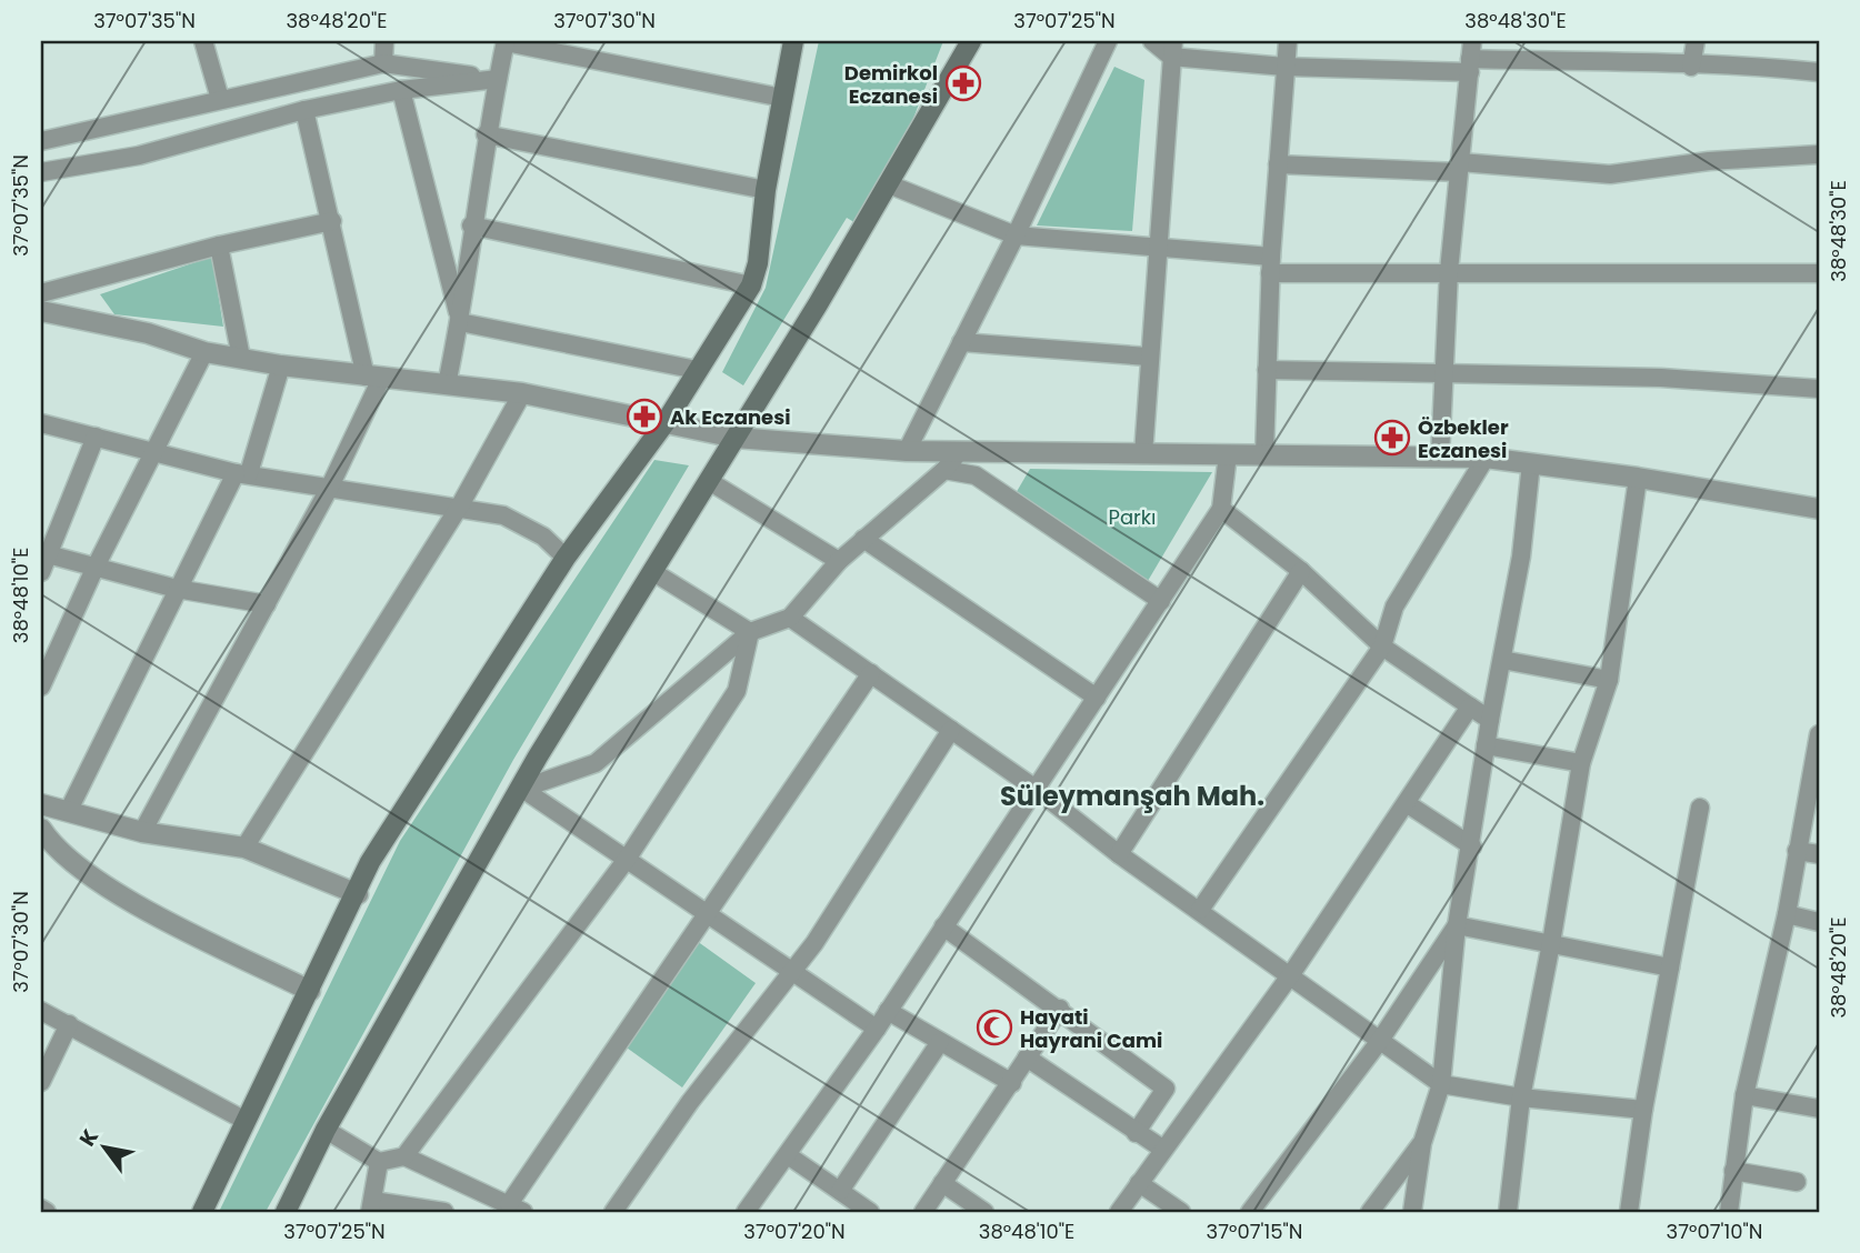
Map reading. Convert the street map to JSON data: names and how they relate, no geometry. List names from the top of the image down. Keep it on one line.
{"districts":["Süleymanşah Mah."],"parks":["Parkı"],"places":{"pharmacy":["Demirkol Eczanesi","Ak Eczanesi","Özbekler Eczanesi"],"mosque":["Hayati Hayrani Cami"]},"north":"top left","coordinates":["37°07'35\"N","38°48'20\"E","37°07'30\"N","37°07'25\"N","38°48'30\"E","38°48'10\"E","37°07'20\"N","37°07'15\"N","37°07'10\"N"]}
